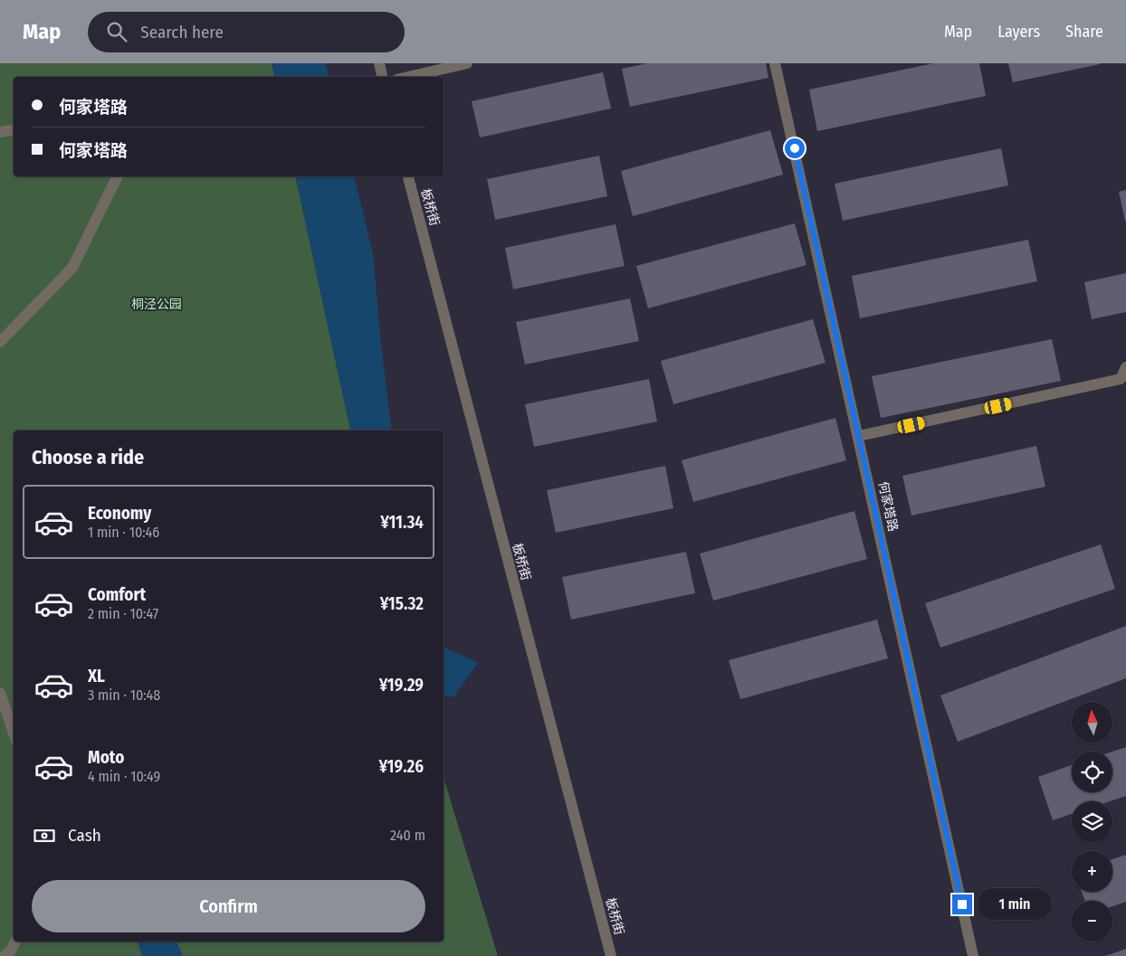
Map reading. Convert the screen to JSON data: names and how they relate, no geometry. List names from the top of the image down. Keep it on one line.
{"streets":{"street":["板桥街","何家塔路"]},"parks":["桐泾公园"],"north":"top","page":{"header":"Map","search":"Search here","nav":["Map","Layers","Share"],"banner":["何家塔路","何家塔路"],"heading":"Choose a ride","list":[{"name":"Economy","note":"1 min · 10:46","value":"¥11.34"},{"name":"Comfort","note":"2 min · 10:47","value":"¥15.32"},{"name":"XL","note":"3 min · 10:48","value":"¥19.29"},{"name":"Moto","note":"4 min · 10:49","value":"¥19.26"}],"map_buttons":["+","−"],"pay":["Cash","240 m"],"buttons":"Confirm","bubble":"1 min"}}
